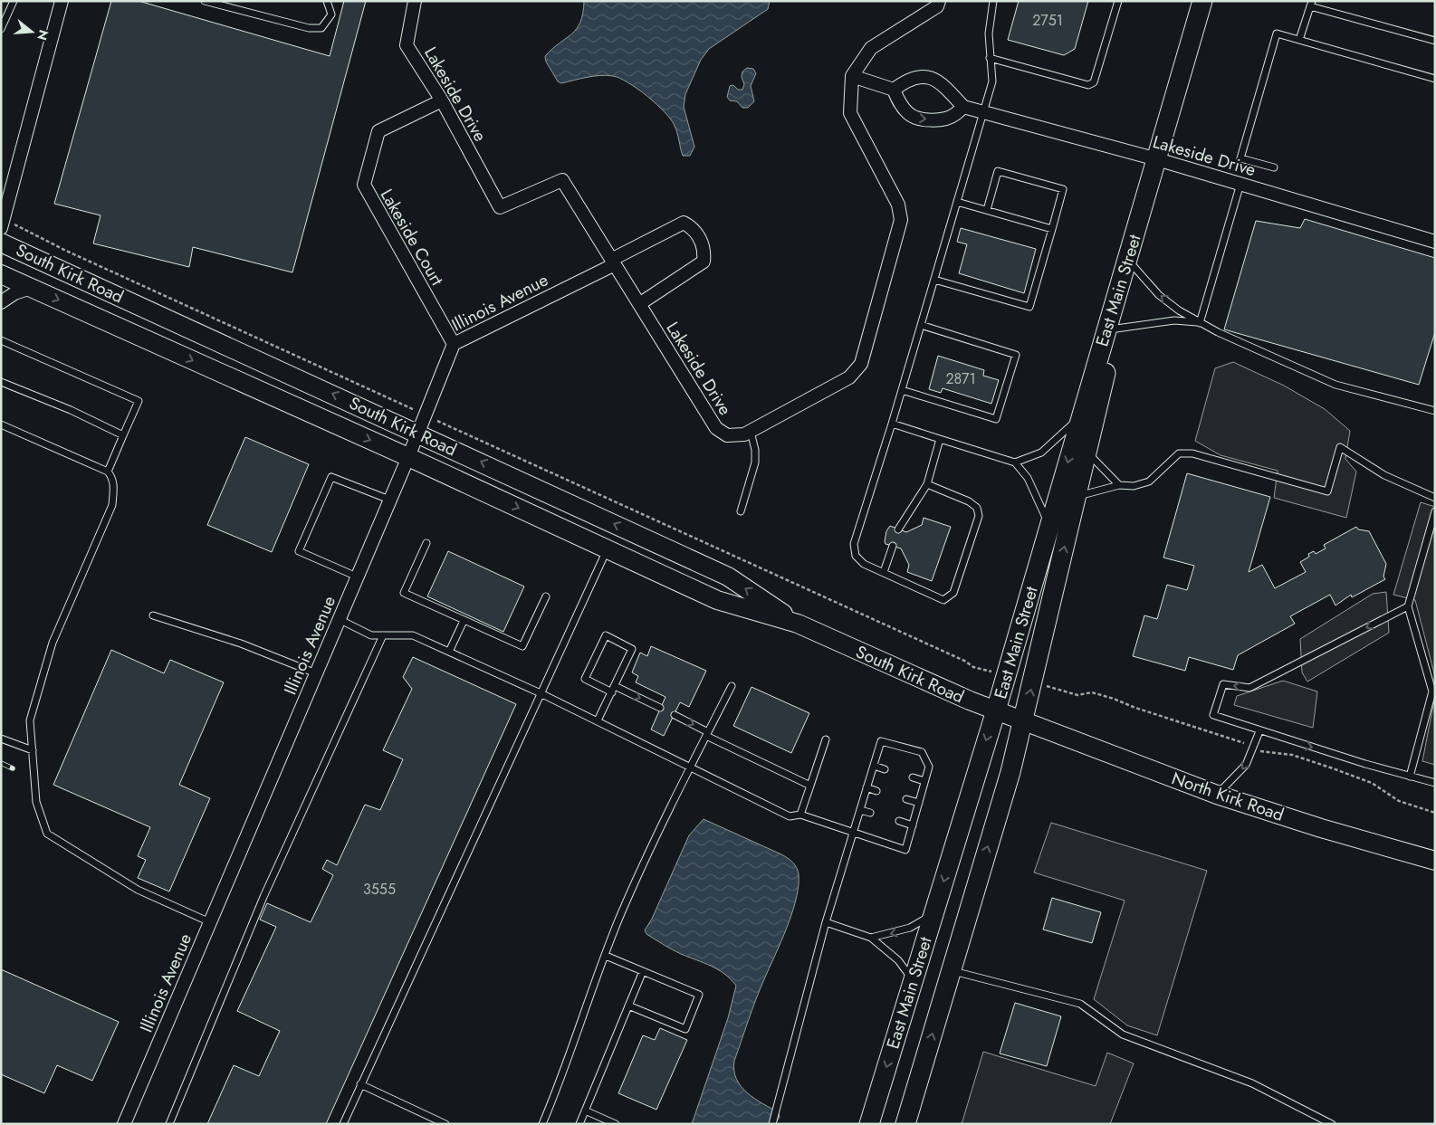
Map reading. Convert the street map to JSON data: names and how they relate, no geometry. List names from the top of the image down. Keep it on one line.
{"streets":{"main road":["South Kirk Road","East Main Street","North Kirk Road"],"street":["Lakeside Drive","Lakeside Court","Illinois Avenue"]},"crossings":[["Lakeside Drive","Lakeside Court"],["Lakeside Drive","East Main Street"],["Lakeside Drive","Illinois Avenue"],["Lakeside Court","Illinois Avenue"],["South Kirk Road","East Main Street"],["South Kirk Road","Illinois Avenue"],["South Kirk Road","North Kirk Road"],["East Main Street","North Kirk Road"]],"house_numbers":["2751","2871","3555"],"north":"right"}
